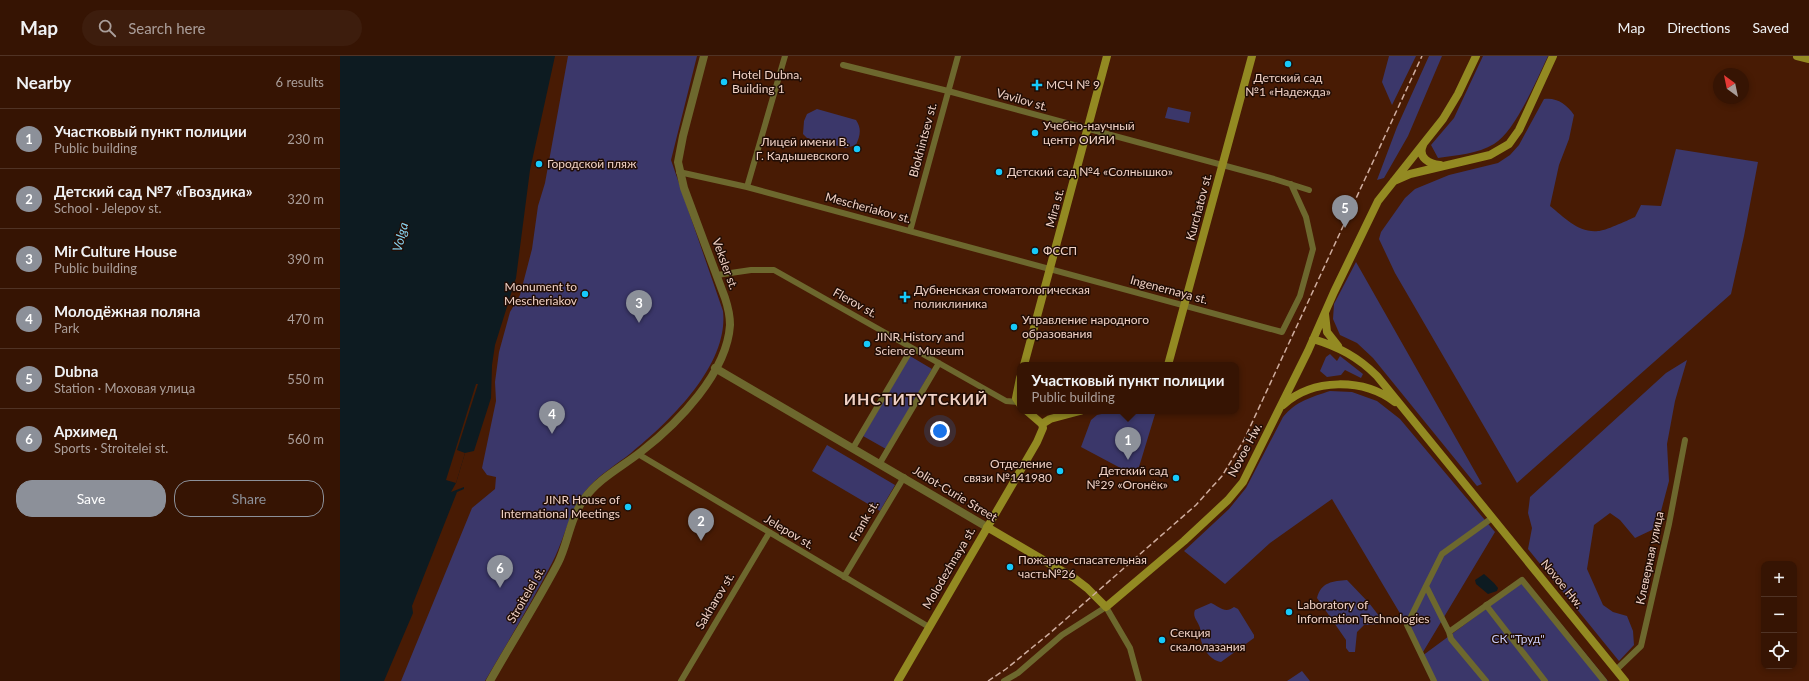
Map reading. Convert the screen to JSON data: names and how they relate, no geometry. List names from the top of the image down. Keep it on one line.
{"streets":{"main road":["Kurchatov st.","Mira st.","Novoe Hw.","Joliot-Curie Street","Molodezhnaya st."],"street":["Vavilov st.","Blokhintsev st.","Mescheriakov st.","Veksler st.","Ingenernaya st.","Flerov st.","Frank st.","Jelepov st.","Клеверная улица","Stroitelei st.","Sakharov st."]},"crossings":[["Vavilov st.","Blokhintsev st."],["Vavilov st.","Kurchatov st."],["Vavilov st.","Mira st."],["Vavilov st.","Ingenernaya st."],["Blokhintsev st.","Mescheriakov st."],["Kurchatov st.","Ingenernaya st."],["Mescheriakov st.","Mira st."],["Mescheriakov st.","Veksler st."],["Mescheriakov st.","Ingenernaya st."],["Mira st.","Ingenernaya st."],["Veksler st.","Flerov st."],["Veksler st.","Joliot-Curie Street"],["Veksler st.","Jelepov st."],["Veksler st.","Stroitelei st."],["Novoe Hw.","Joliot-Curie Street"],["Novoe Hw.","Клеверная улица"],["Joliot-Curie Street","Frank st."],["Joliot-Curie Street","Molodezhnaya st."],["Frank st.","Jelepov st."],["Jelepov st.","Molodezhnaya st."],["Jelepov st.","Stroitelei st."],["Jelepov st.","Sakharov st."]],"districts":["ИНСТИТУТСКИЙ"],"water":["Volga"],"parks":["СК \"Труд\""],"places":{"other":["Детский сад №1 «Надежда»","Hotel Dubna, Building 1","Учебно-научный центр ОИЯИ","Лицей имени В. Г. Кадышевского","Городской пляж","Детский сад №4 «Солнышко»","ФССП","Monument to Mescheriakov","Управление народного образования","JINR History and Science Museum","Отделение связи №141980","Детский сад №29 «Огонёк»","JINR House of International Meetings","Пожарно-спасательная часть№26","Laboratory of Information Technologies","Секция скалолазания"],"health":["МСЧ № 9","Дубненская стоматологическая поликлиника"]},"north":"top left","page":{"header":"Map","search":"Search here","nav":["Map","Directions","Saved"],"heading":["Nearby","6 results"],"list":[{"mark":"1","name":"Участковый пункт полиции","note":"Public building","value":"230 m"},{"mark":"2","name":"Детский сад №7 «Гвоздика»","note":"School · Jelepov st.","value":"320 m"},{"mark":"3","name":"Mir Culture House","note":"Public building","value":"390 m"},{"mark":"4","name":"Молодёжная поляна","note":"Park","value":"470 m"},{"mark":"5","name":"Dubna","note":"Station · Моховая улица","value":"550 m"},{"mark":"6","name":"Архимед","note":"Sports · Stroitelei st.","value":"560 m"}],"pins":["5","3","4","1","2","6"],"popup":["Участковый пункт полиции","Public building"],"buttons":["Save","Share"],"map_buttons":["+","−"]}}
